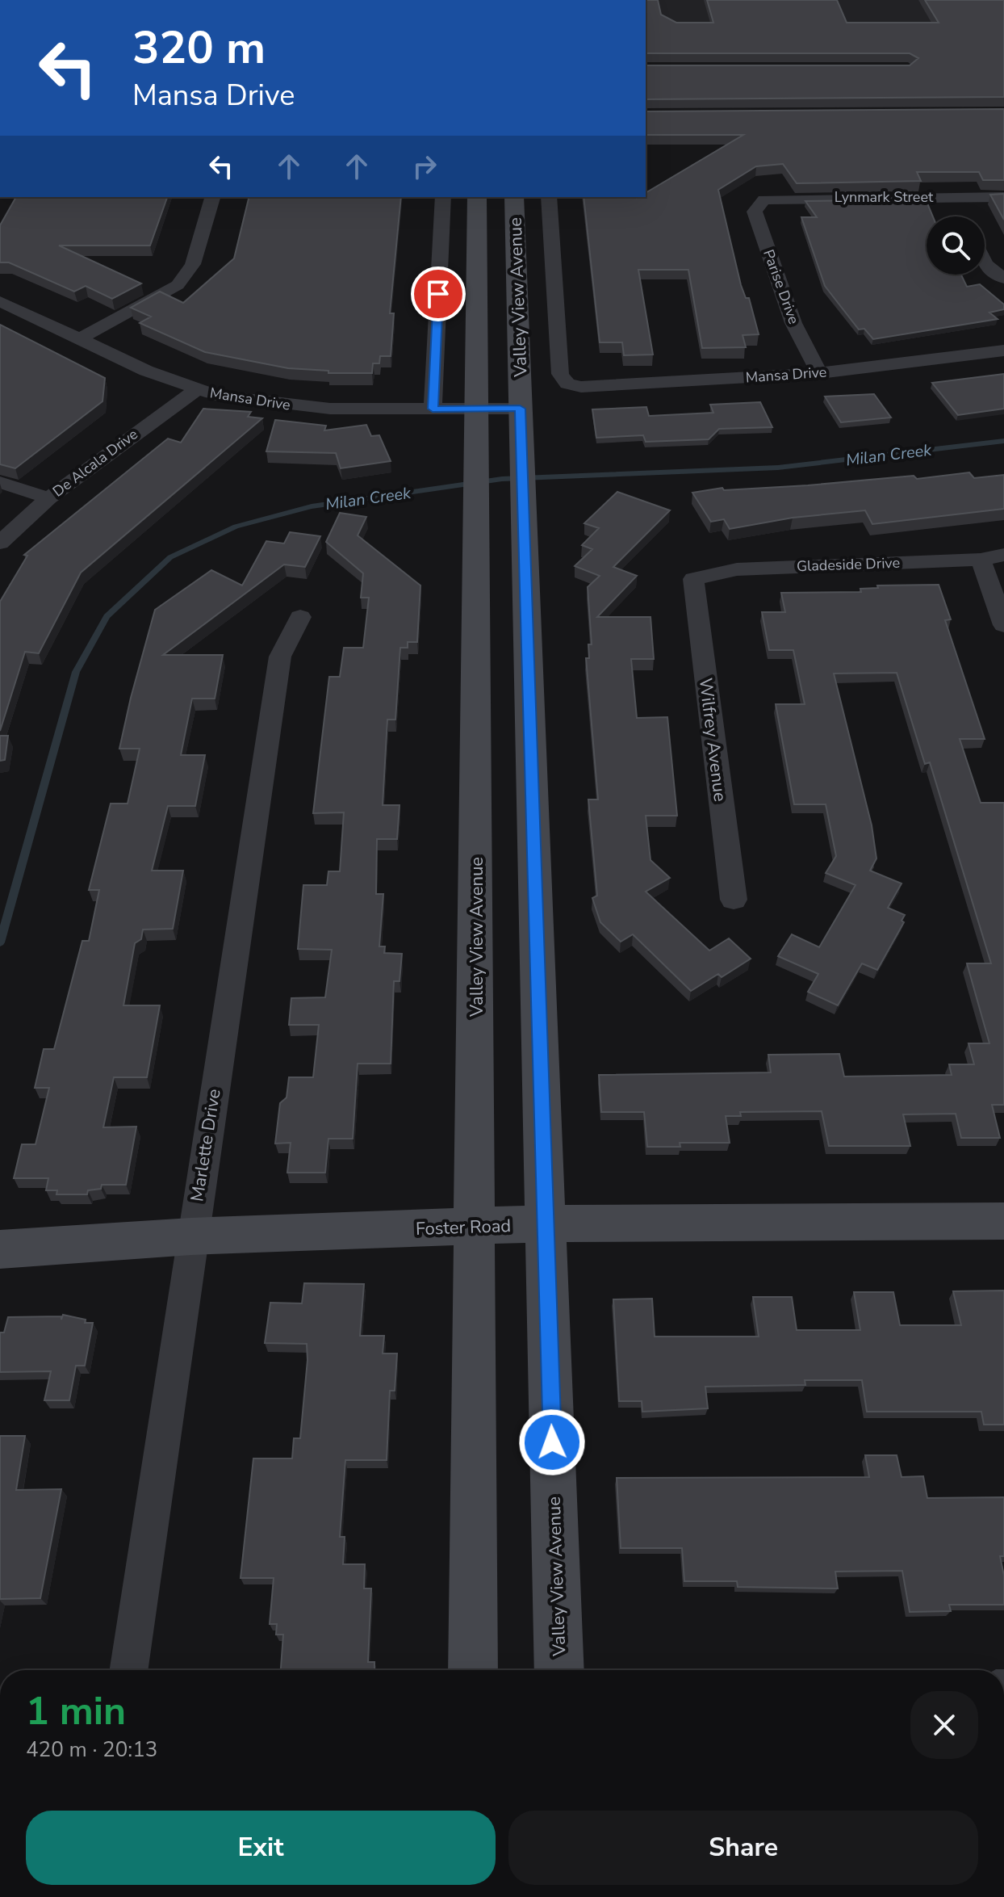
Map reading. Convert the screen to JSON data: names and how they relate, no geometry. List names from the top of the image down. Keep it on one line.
{"streets":{"main road":["Valley View Avenue","Foster Road"],"street":["Lynmark Street","Parise Drive","Mansa Drive","De Alcala Drive","Gladeside Drive","Wilfrey Avenue","Marlette Drive"]},"crossings":[["Lynmark Street","Parise Drive"],["Parise Drive","Mansa Drive"],["Valley View Avenue","Mansa Drive"],["Valley View Avenue","Foster Road"],["Mansa Drive","De Alcala Drive"],["Gladeside Drive","Wilfrey Avenue"],["Marlette Drive","Foster Road"]],"water":["Milan Creek"],"page":{"turn":["320 m","Mansa Drive"],"heading":["1 min","420 m · 20:13"],"buttons":["Exit","Share"]}}
